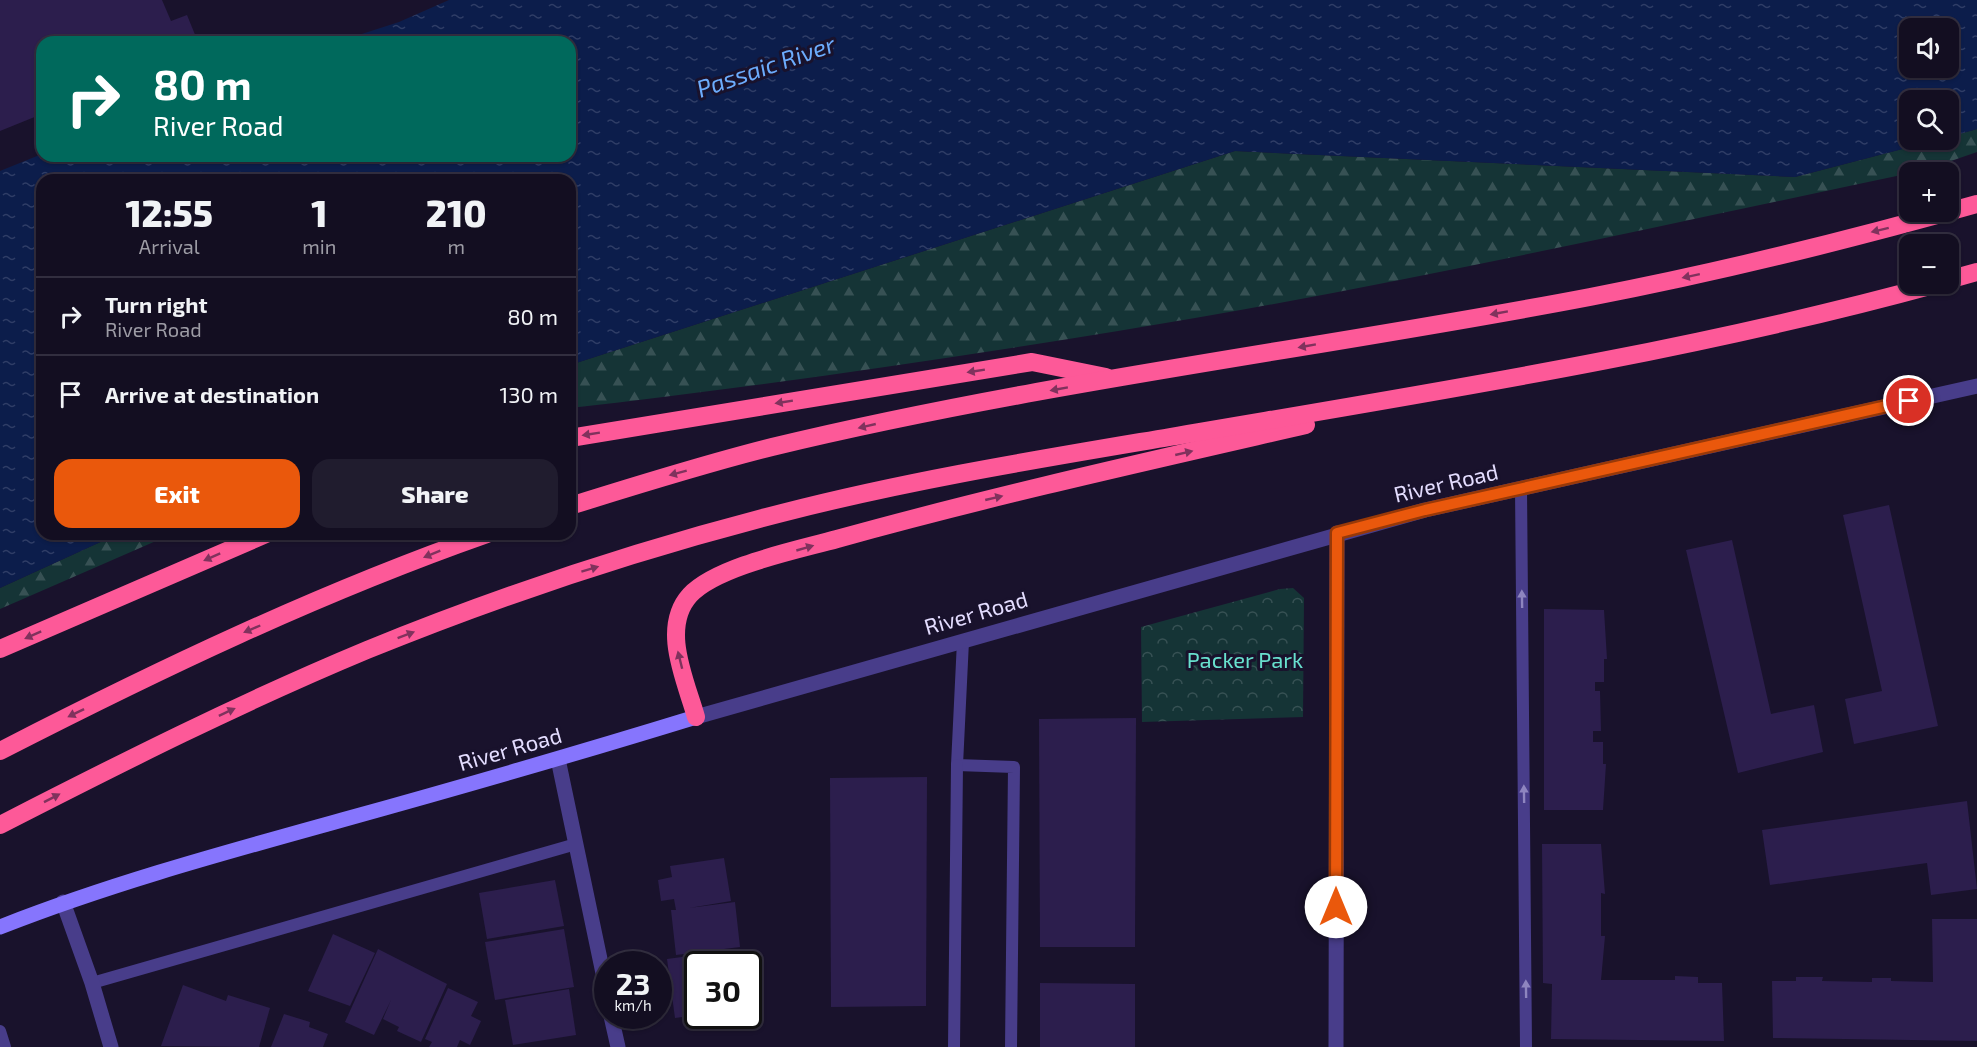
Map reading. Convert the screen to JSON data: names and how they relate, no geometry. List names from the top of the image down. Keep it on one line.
{"streets":{"main road":["River Road"]},"water":["Passaic River"],"parks":["Packer Park"],"page":{"map_buttons":["+","−"],"turn":["80 m","River Road"],"eta":["12:55","Arrival","1","min","210","m"],"list":[{"name":"Turn right","note":"River Road","value":"80 m"},{"name":"Arrive at destination","value":"130 m"}],"buttons":["Exit","Share"],"speed":"23 km/h","limit":"30"}}
